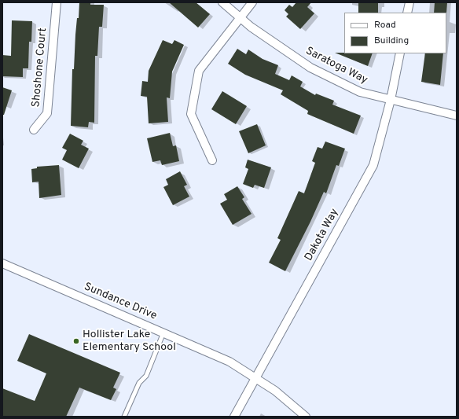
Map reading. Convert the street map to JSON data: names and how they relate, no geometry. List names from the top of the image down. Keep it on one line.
{"streets":{"street":["Saratoga Way","Shoshone Court","Dakota Way","Sundance Drive"]},"crossings":[["Saratoga Way","Dakota Way"],["Dakota Way","Sundance Drive"]],"places":["Hollister Lake Elementary School"],"legend":["Road","Building"]}
